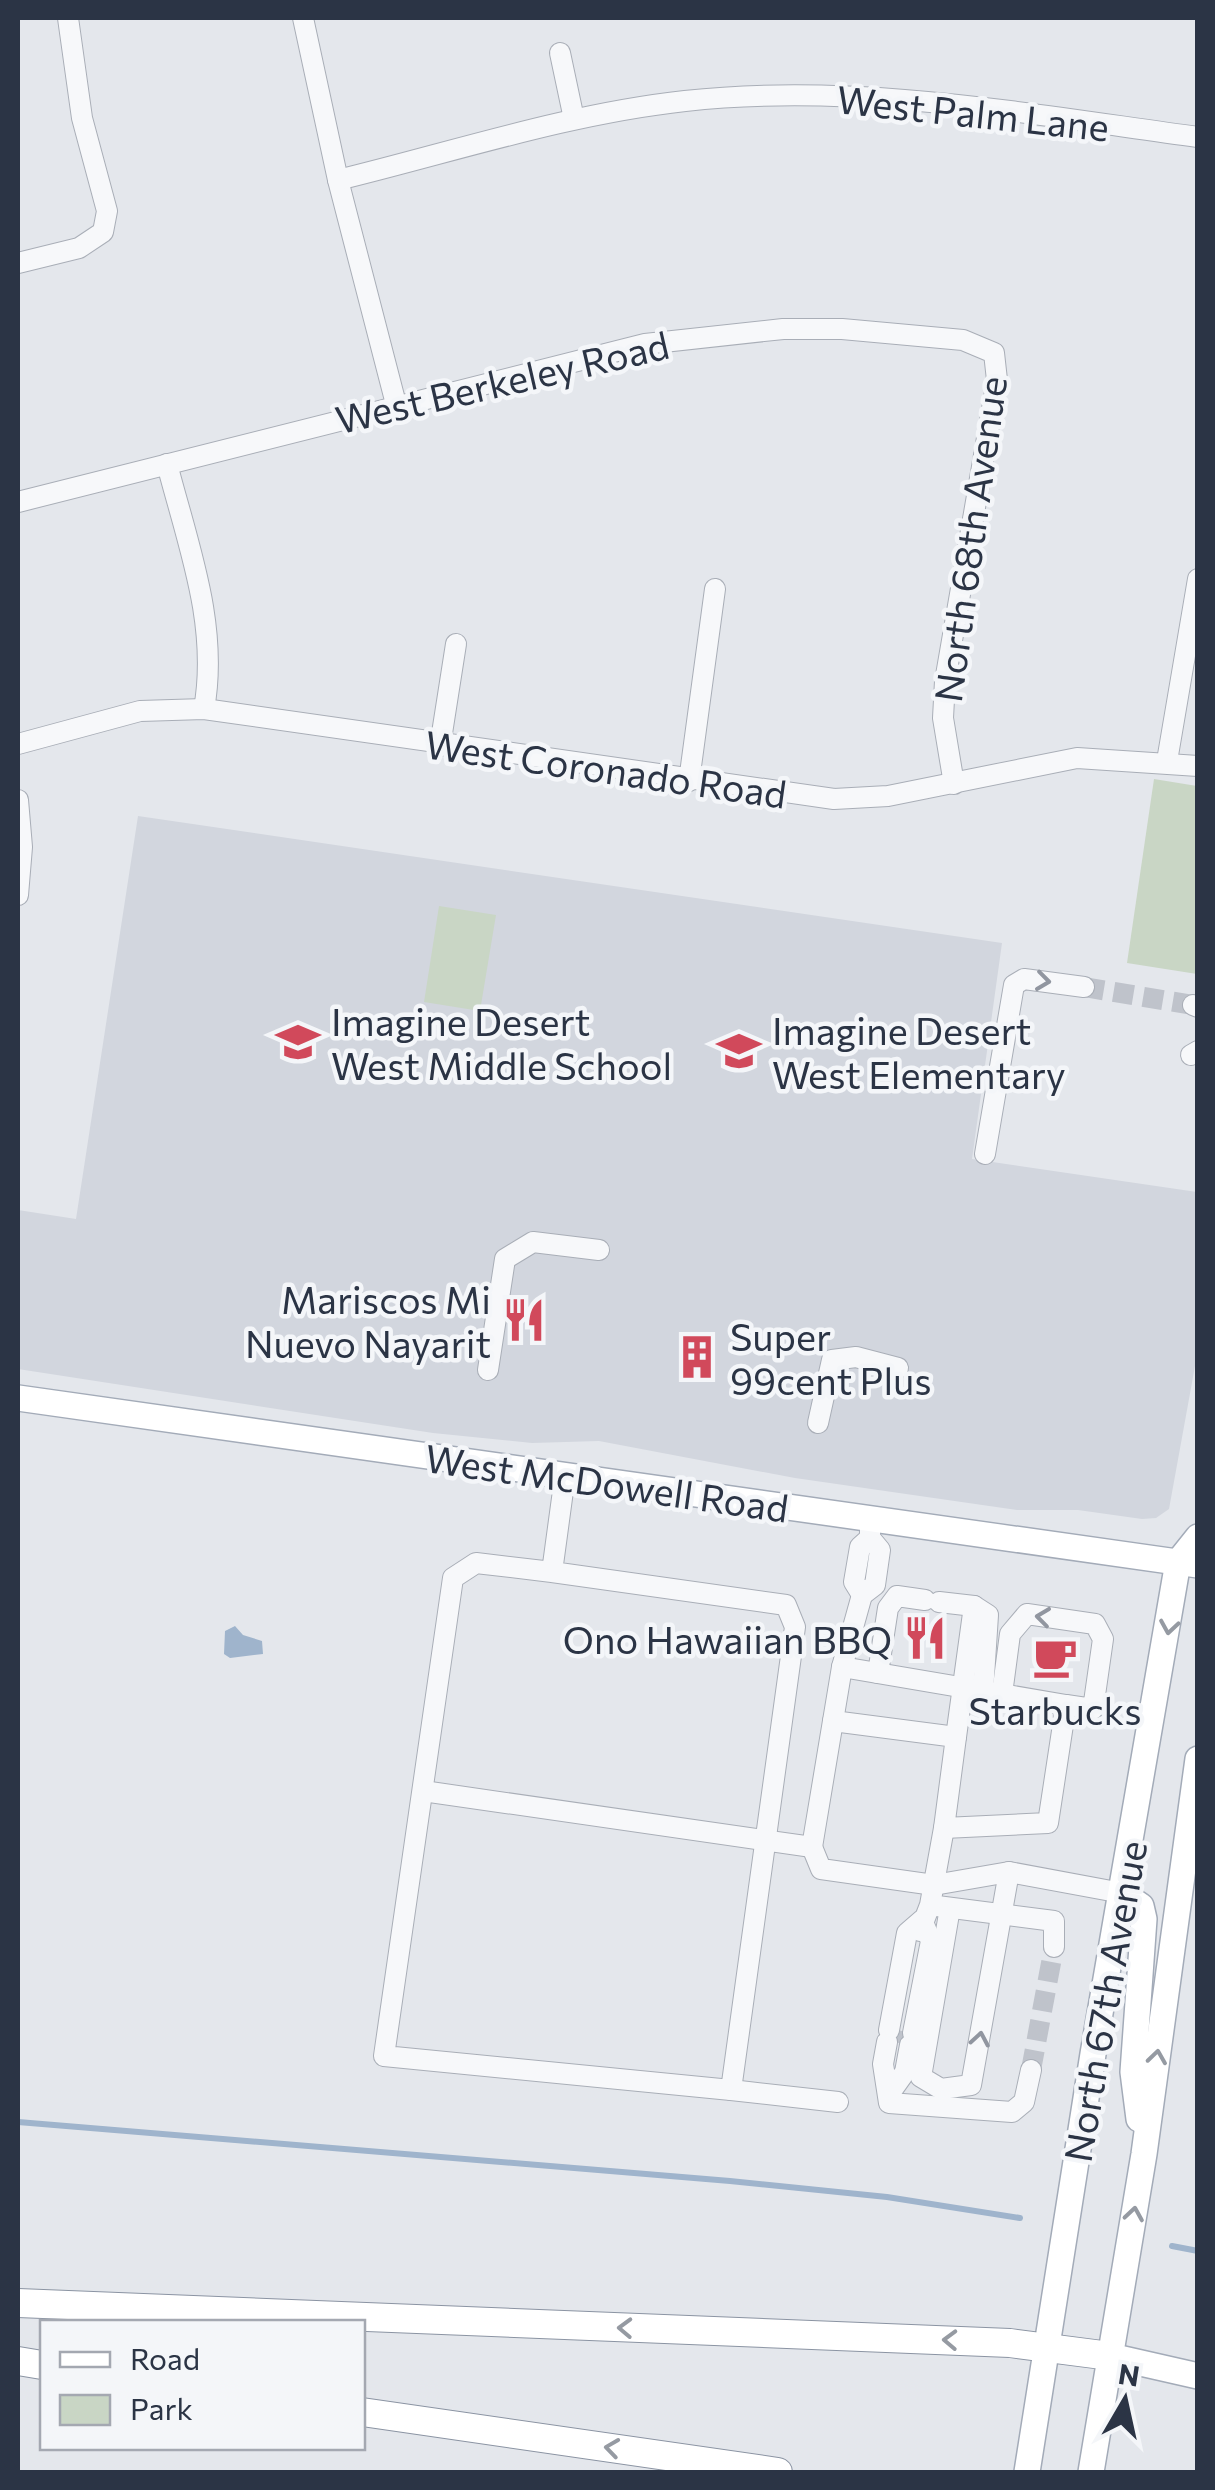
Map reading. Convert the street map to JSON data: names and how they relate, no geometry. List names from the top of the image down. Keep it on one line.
{"streets":{"main road":["West McDowell Road","North 67th Avenue"],"street":["West Palm Lane","West Berkeley Road","North 68th Avenue","West Coronado Road"]},"crossings":[["West Berkeley Road","North 68th Avenue"],["North 68th Avenue","West Coronado Road"],["West McDowell Road","North 67th Avenue"]],"places":{"school or university":["Imagine Desert West Middle School","Imagine Desert West Elementary"],"restaurant":["Mariscos Mi Nuevo Nayarit","Ono Hawaiian BBQ"],"building":["Super 99cent Plus"],"cafe":["Starbucks"]},"legend":["Road","Park"],"north":"top"}
